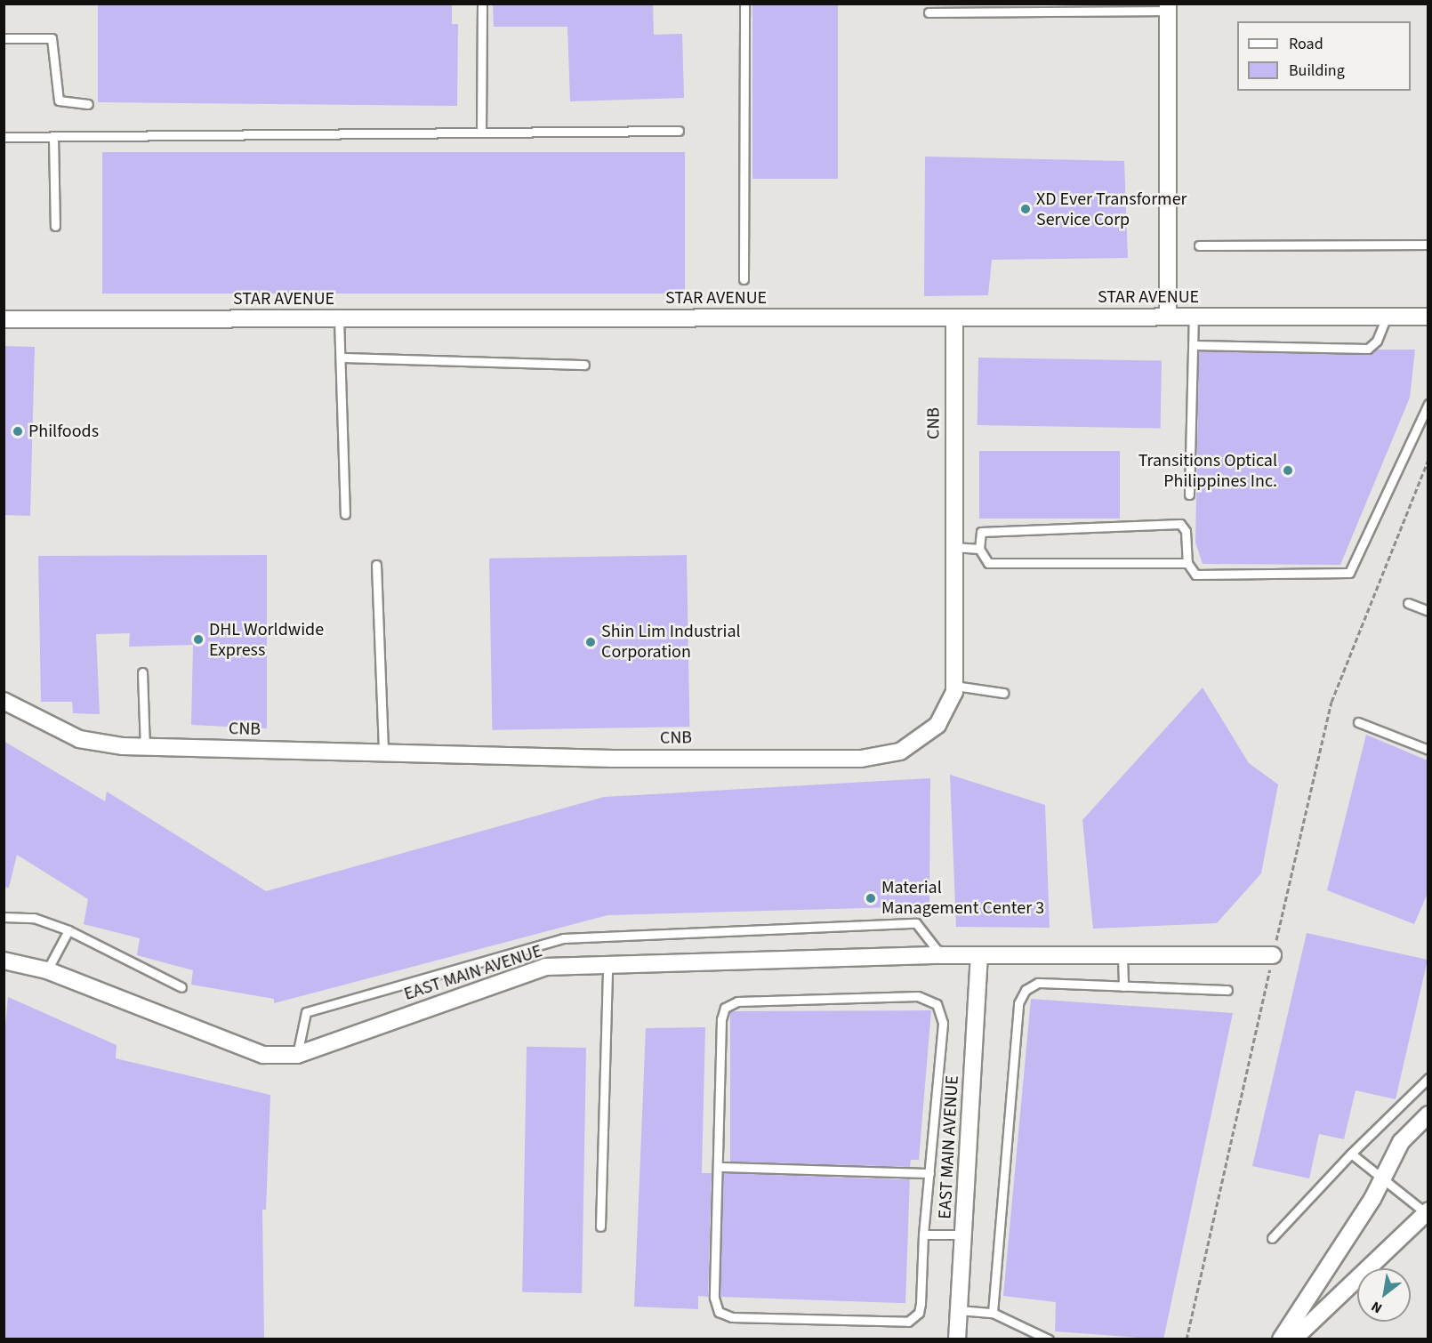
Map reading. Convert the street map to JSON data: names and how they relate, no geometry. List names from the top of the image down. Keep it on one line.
{"streets":{"street":["STAR AVENUE","CNB","EAST MAIN AVENUE"]},"crossings":[["STAR AVENUE","CNB"]],"places":["XD Ever Transformer Service Corp","Philfoods","Transitions Optical Philippines Inc.","DHL Worldwide Express","Shin Lim Industrial Corporation","Material Management Center 3"],"legend":["Road","Building"],"north":"bottom left"}
